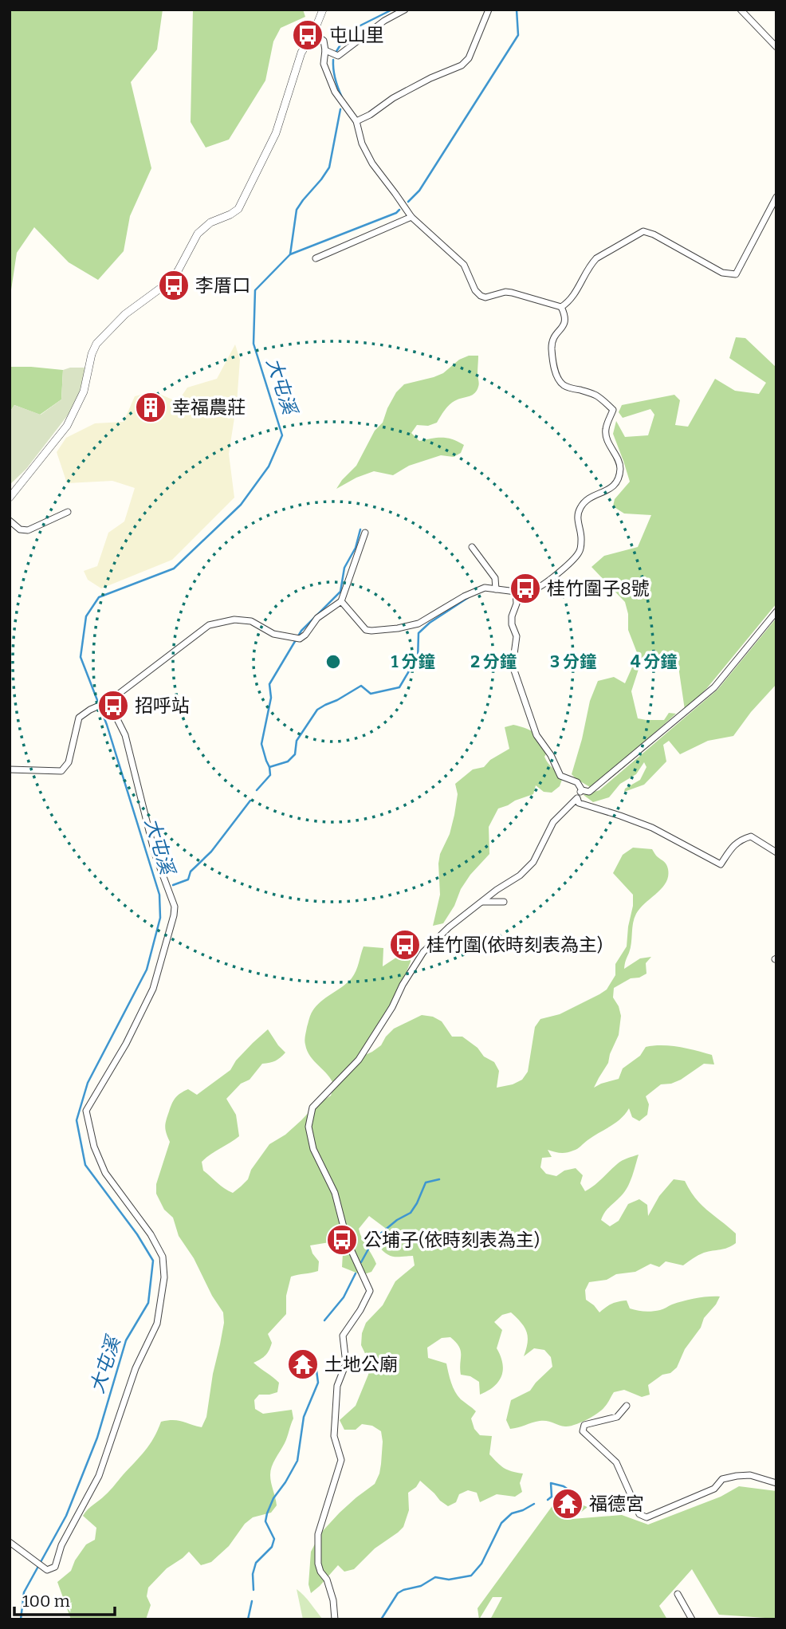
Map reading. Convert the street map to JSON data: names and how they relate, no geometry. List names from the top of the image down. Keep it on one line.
{"water":["大屯溪"],"places":{"bus stop":["屯山里","李厝口","桂竹圍子8號","招呼站","桂竹圍(依時刻表為主)","公埔子(依時刻表為主)"],"building":["幸福農莊"],"temple":["土地公廟","福德宮"]},"scale_bar":"100 m","rings":["1 分鐘","2 分鐘","3 分鐘","4 分鐘"]}
